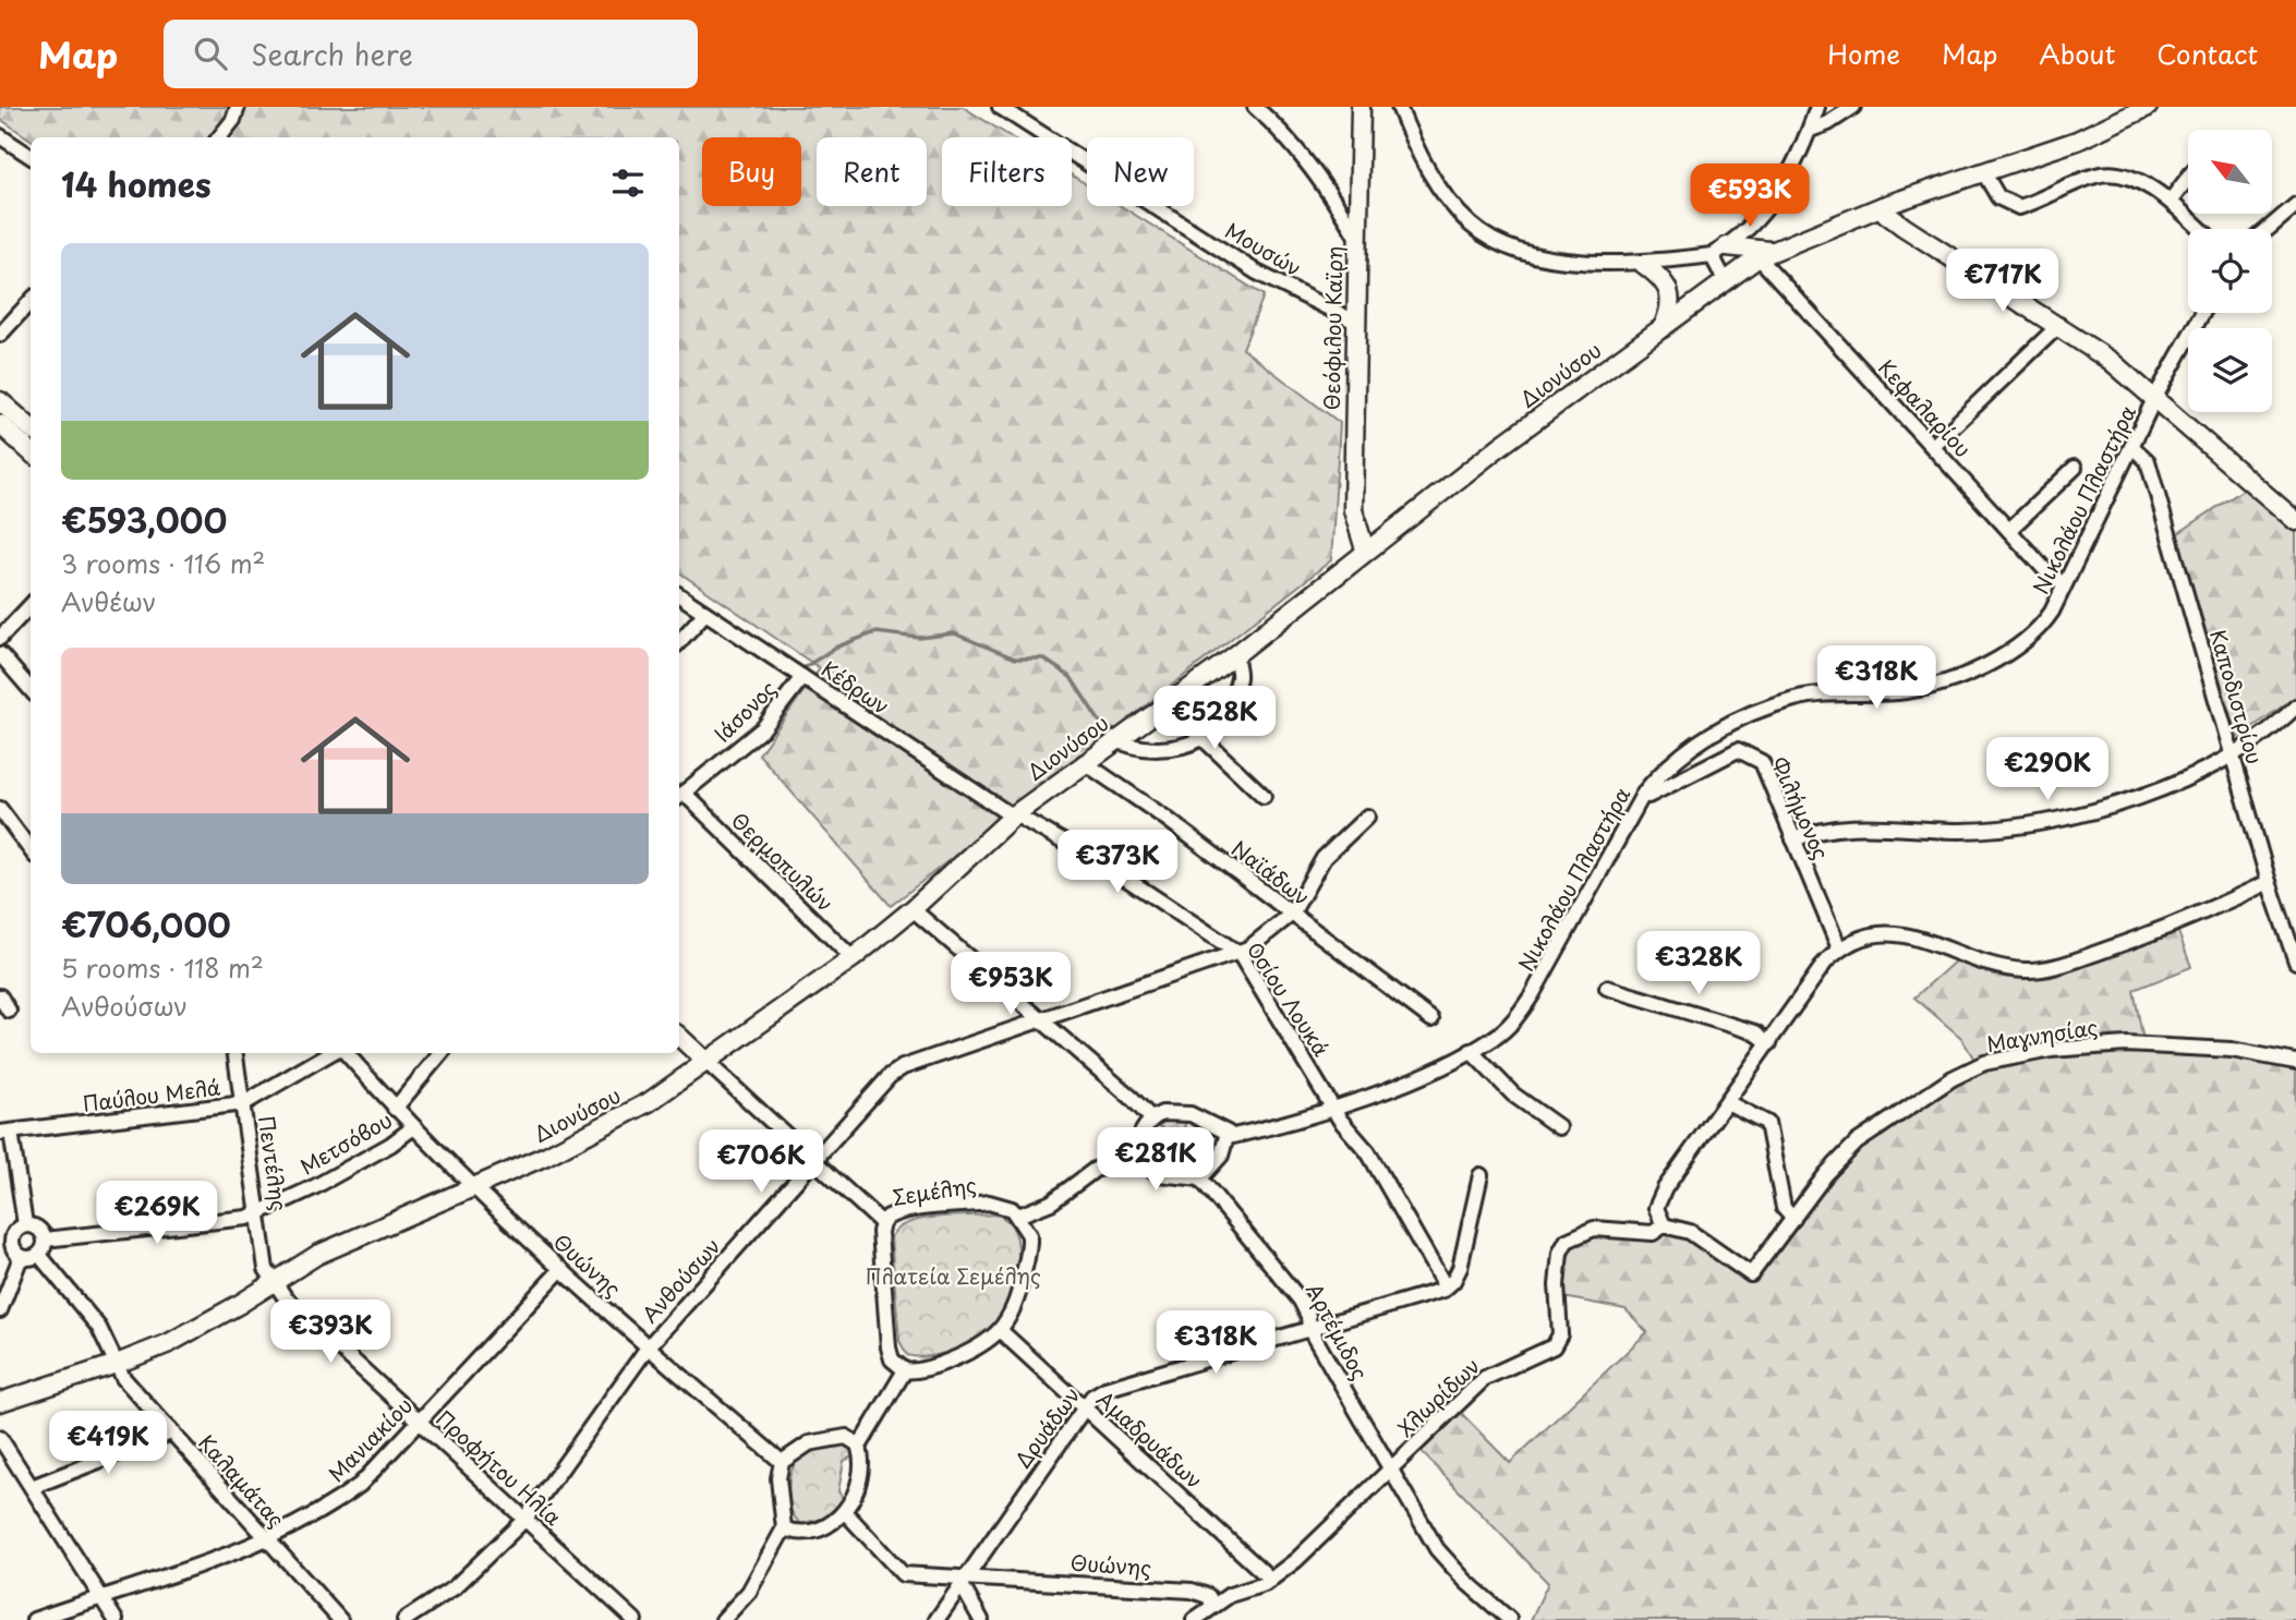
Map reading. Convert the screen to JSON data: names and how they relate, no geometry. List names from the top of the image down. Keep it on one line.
{"streets":{"main road":["Θεόφιλου Καϊρη","Διονύσου"],"street":["Μουσών","Κεφαλαρίου","Νικολάου Πλαστήρα","Κέδρων","Καποδιστρίου","Ιάσονος","Φιλήμονος","Θερμοπυλών","Ναϊάδων","Οσίου Λουκά","Μαγνησίας","Παύλου Μελά","Μετσόβου","Πεντέλης","Σεμέλης","Θυώνης","Ανθούσων","Αρτέμιδος","Χλωρίδων","Δρυάδων","Μανιακίου","Αμαδρυάδων","Προφήτου Ηλία","Καλαμάτας"]},"crossings":[["Μουσών","Θεόφιλου Καϊρη"],["Θεόφιλου Καϊρη","Διονύσου"],["Διονύσου","Κεφαλαρίου"],["Διονύσου","Κέδρων"],["Διονύσου","Θερμοπυλών"],["Διονύσου","Ναϊάδων"],["Διονύσου","Οσίου Λουκά"],["Διονύσου","Πεντέλης"],["Διονύσου","Θυώνης"],["Διονύσου","Προφήτου Ηλία"],["Διονύσου","Καλαμάτας"],["Κεφαλαρίου","Νικολάου Πλαστήρα"],["Νικολάου Πλαστήρα","Καποδιστρίου"],["Νικολάου Πλαστήρα","Φιλήμονος"],["Νικολάου Πλαστήρα","Οσίου Λουκά"],["Νικολάου Πλαστήρα","Αρτέμιδος"],["Κέδρων","Ιάσονος"],["Κέδρων","Οσίου Λουκά"],["Ιάσονος","Θερμοπυλών"],["Ναϊάδων","Ανθούσων"],["Οσίου Λουκά","Ανθούσων"],["Οσίου Λουκά","Δρυάδων"],["Μαγνησίας","Χλωρίδων"],["Παύλου Μελά","Πεντέλης"],["Μετσόβου","Πεντέλης"],["Μετσόβου","Θυώνης"],["Μετσόβου","Καλαμάτας"],["Πεντέλης","Προφήτου Ηλία"],["Σεμέλης","Αμαδρυάδων"],["Θυώνης","Ανθούσων"],["Θυώνης","Χλωρίδων"],["Θυώνης","Δρυάδων"],["Θυώνης","Μανιακίου"],["Ανθούσων","Προφήτου Ηλία"],["Αρτέμιδος","Χλωρίδων"],["Αρτέμιδος","Δρυάδων"],["Χλωρίδων","Αμαδρυάδων"],["Δρυάδων","Αμαδρυάδων"],["Μανιακίου","Προφήτου Ηλία"],["Μανιακίου","Καλαμάτας"]],"parks":["Πλατεία Σεμέλης"],"north":"top left","page":{"header":"Map","search":"Search here","nav":["Home","Map","About","Contact"],"chip":["Buy","Rent","Filters","New"],"heading":"14 homes","price":["€593K","€717K","€318K","€528K","€290K","€373K","€328K","€953K","€281K","€706K","€269K","€393K","€318K","€419K"],"list":[{"name":"€593,000","note":"3 rooms · 116 m² · Ανθέων"},{"name":"€706,000","note":"5 rooms · 118 m² · Ανθούσων"}]}}
